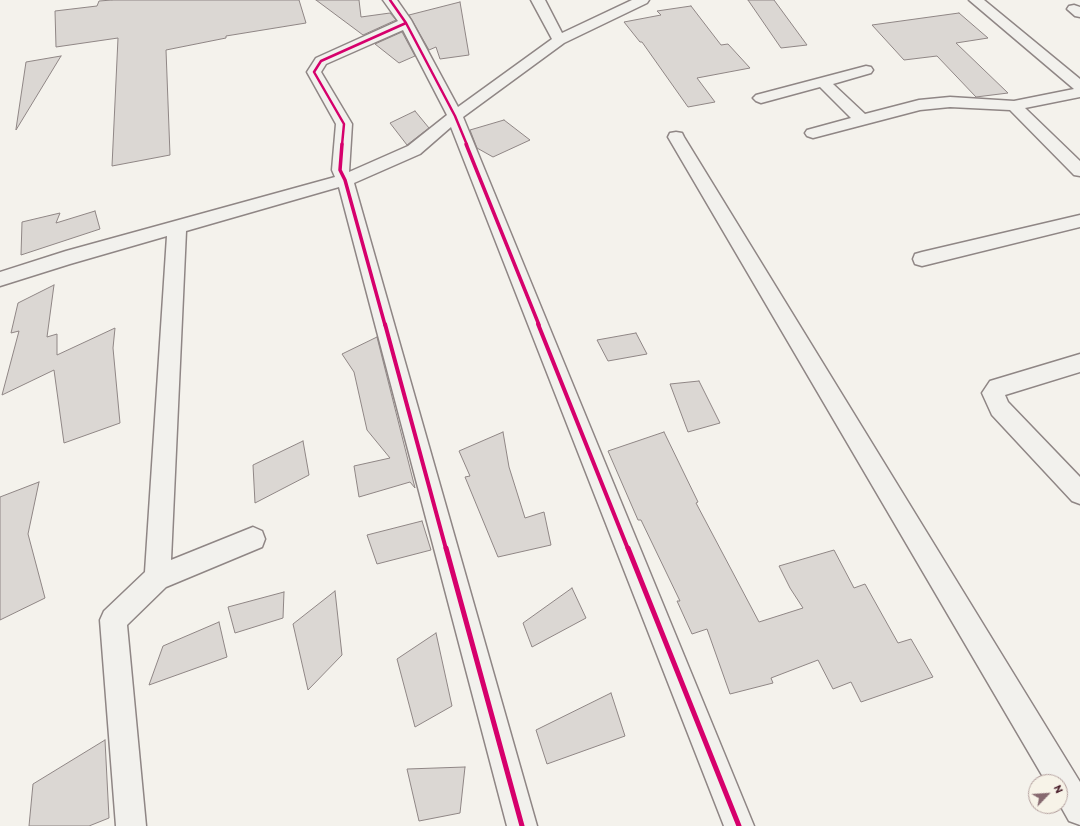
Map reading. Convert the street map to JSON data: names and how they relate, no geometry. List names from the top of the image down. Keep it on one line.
{"north":"top right"}
